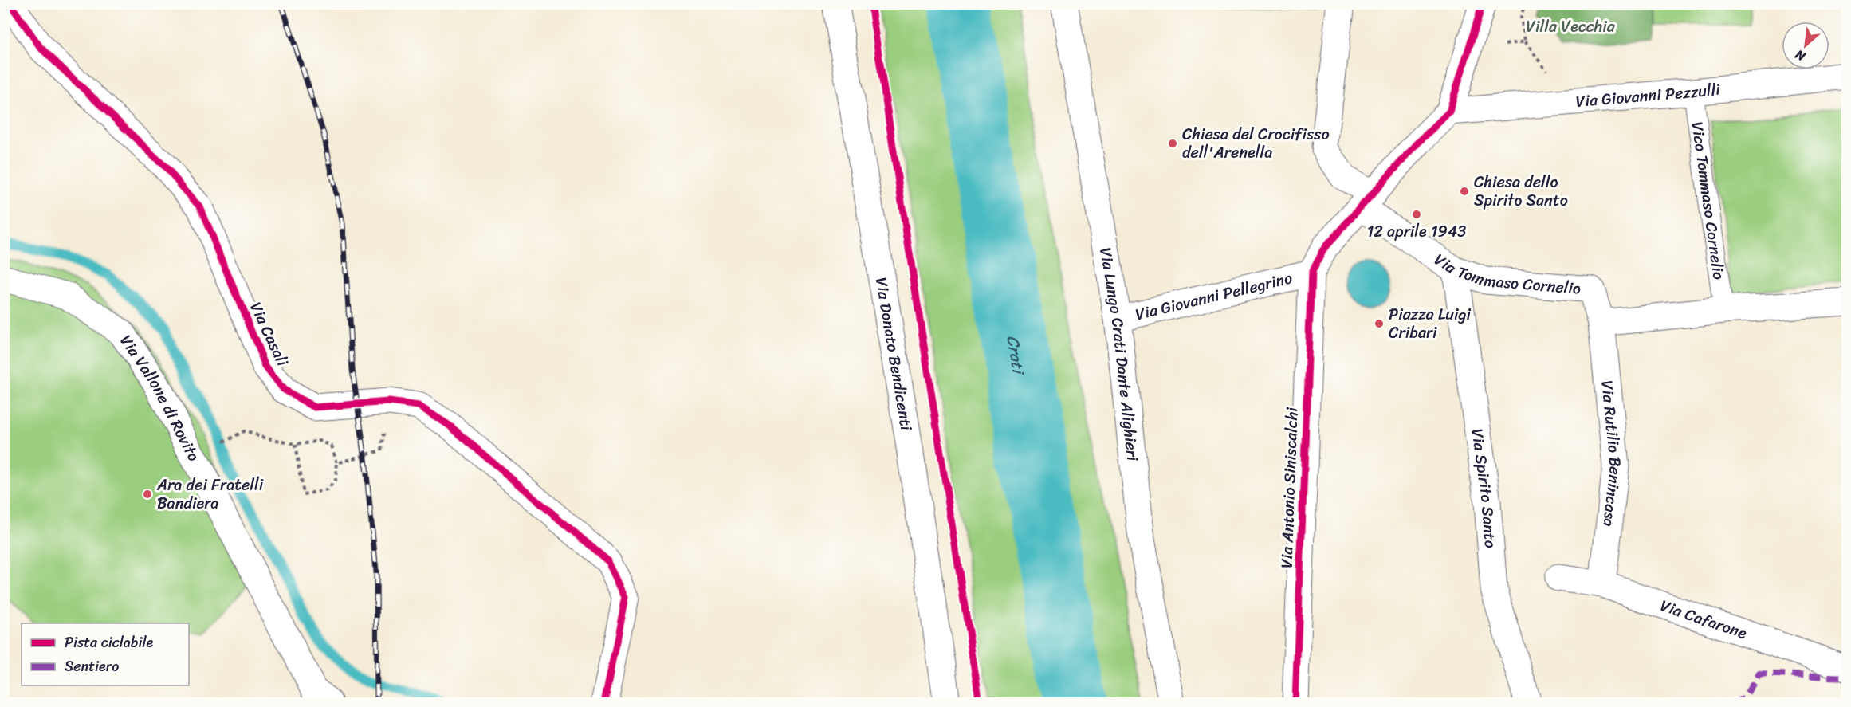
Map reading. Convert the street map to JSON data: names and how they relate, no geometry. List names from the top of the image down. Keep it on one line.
{"streets":{"street":["Via Giovanni Pezzulli","Via Tommaso Cornelio","Via Giovanni Pellegrino","Via Casali","Via Donato Bendicenti","Via Lungo Crati Dante Alighieri","Via Vallone di Rovito","Via Rutilio Benincasa","Via Antonio Siniscalchi","Via Spirito Santo","Via Cafarone"],"lane":["Vico Tommaso Cornelio"]},"crossings":[["Via Giovanni Pezzulli","Vico Tommaso Cornelio"],["Via Tommaso Cornelio","Via Rutilio Benincasa"],["Via Tommaso Cornelio","Via Spirito Santo"],["Via Giovanni Pellegrino","Via Lungo Crati Dante Alighieri"],["Via Giovanni Pellegrino","Via Antonio Siniscalchi"],["Via Rutilio Benincasa","Via Cafarone"]],"water":["Crati"],"parks":["Villa Vecchia"],"places":["Chiesa del Crocifisso dell'Arenella","Chiesa dello Spirito Santo","12 aprile 1943","Piazza Luigi Cribari","Ara dei Fratelli Bandiera"],"legend":["Pista ciclabile","Sentiero"],"north":"bottom left"}
